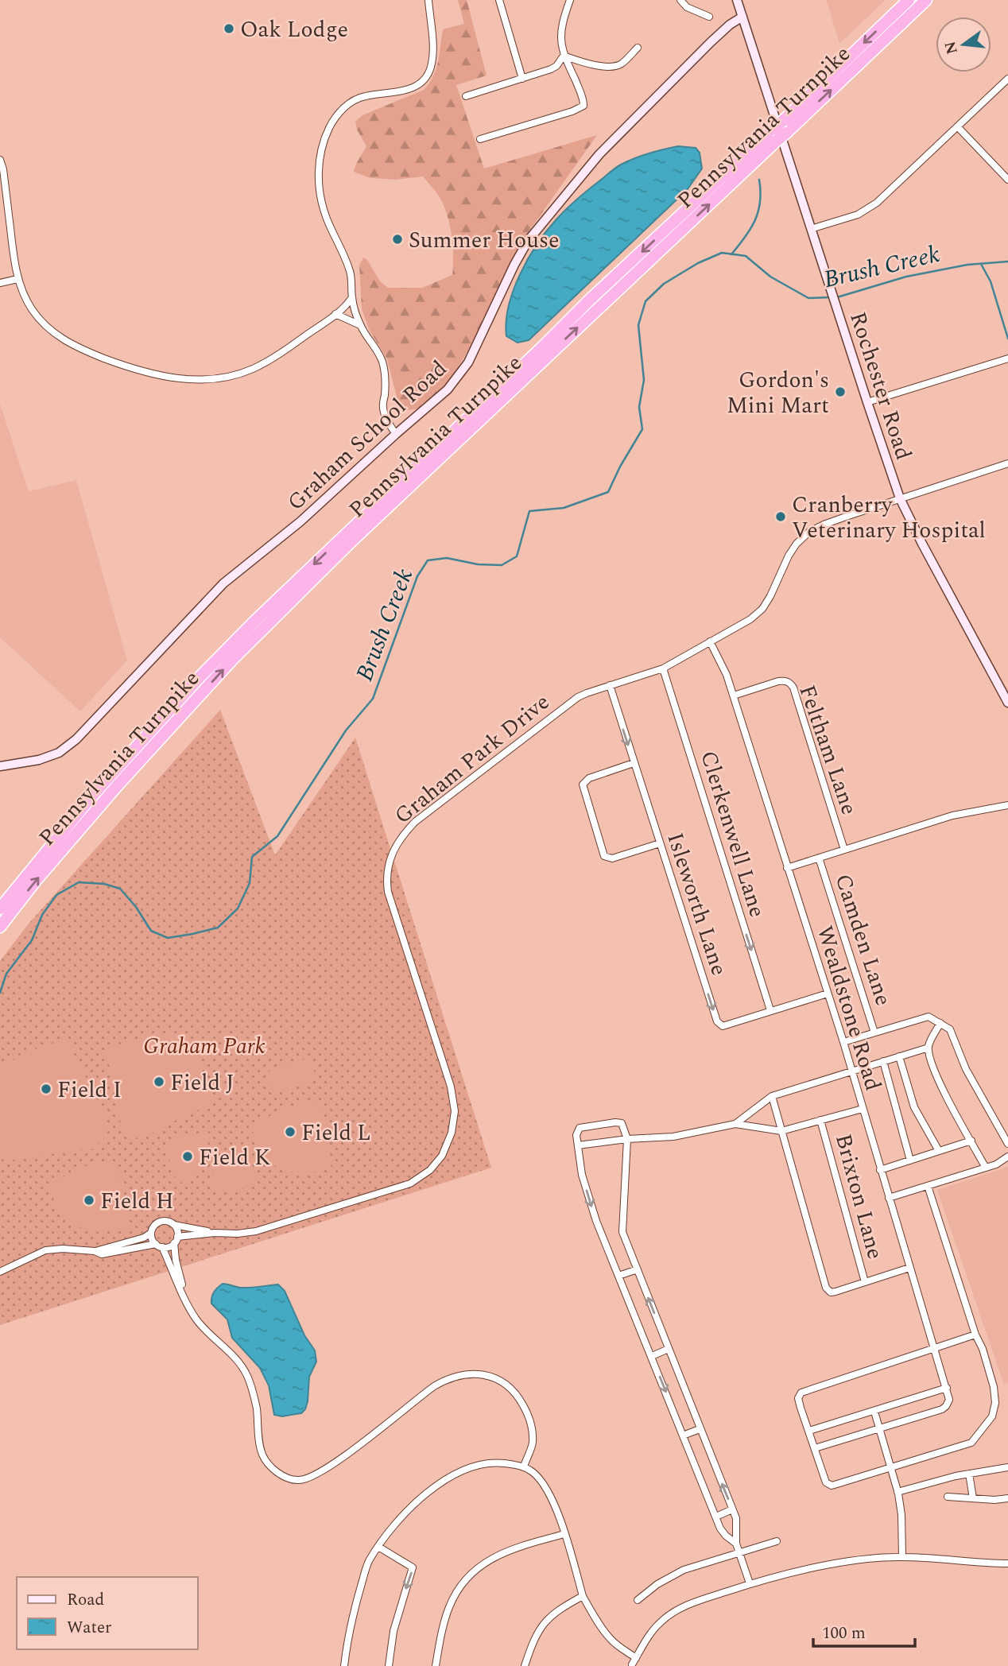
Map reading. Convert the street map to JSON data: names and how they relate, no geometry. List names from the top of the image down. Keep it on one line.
{"streets":{"highway":["Pennsylvania Turnpike"],"street":["Rochester Road","Graham School Road","Feltham Lane","Graham Park Drive","Clerkenwell Lane","Isleworth Lane","Camden Lane","Wealdstone Road","Brixton Lane"]},"crossings":[["Rochester Road","Graham School Road"],["Rochester Road","Graham Park Drive"],["Feltham Lane","Wealdstone Road"],["Graham Park Drive","Clerkenwell Lane"],["Graham Park Drive","Isleworth Lane"],["Graham Park Drive","Wealdstone Road"],["Clerkenwell Lane","Isleworth Lane"],["Isleworth Lane","Wealdstone Road"]],"one_way":["Clerkenwell Lane","Isleworth Lane"],"water":["Brush Creek"],"parks":["Graham Park"],"places":["Oak Lodge","Summer House","Gordon's Mini Mart","Cranberry Veterinary Hospital","Field J","Field I","Field L","Field K","Field H"],"legend":["Road","Water"],"scale_bar":"100 m","north":"left"}
